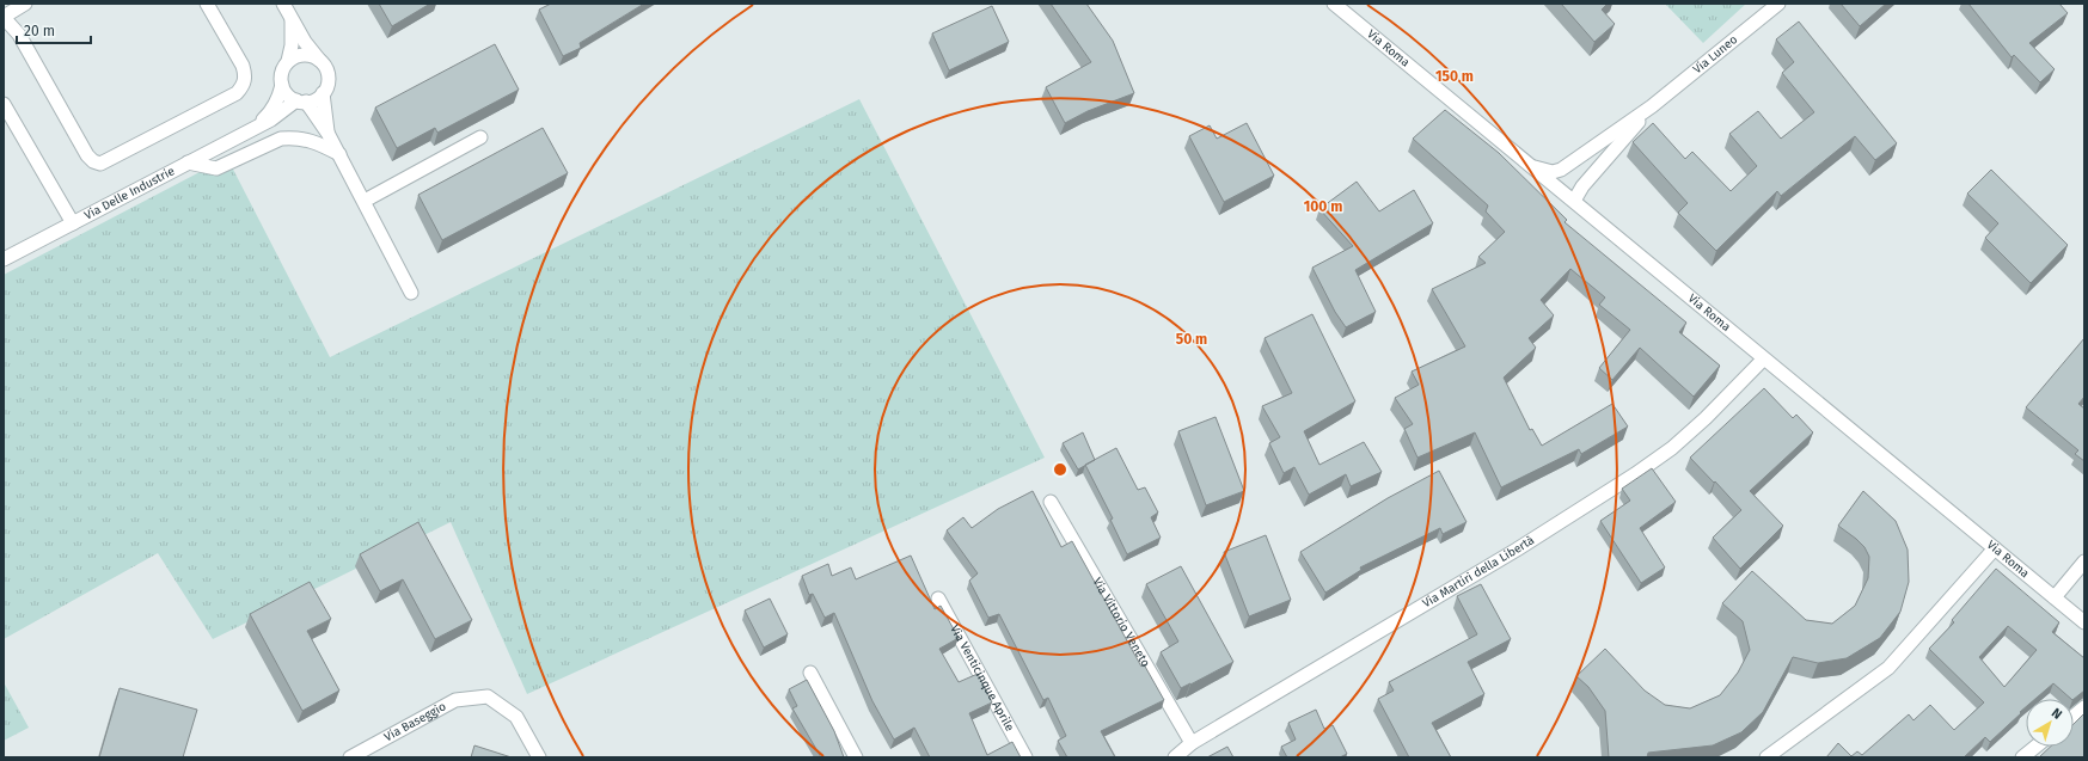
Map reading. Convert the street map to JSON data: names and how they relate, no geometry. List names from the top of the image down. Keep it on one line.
{"streets":{"street":["Via Roma","Via Luneo","Via Delle Industrie","Via Martiri della Libertà","Via Vittorio Veneto","Via Venticinque Aprile","Via Baseggio"]},"crossings":[["Via Roma","Via Luneo"],["Via Roma","Via Martiri della Libertà"],["Via Martiri della Libertà","Via Vittorio Veneto"]],"scale_bar":"20 m","north":"top right","rings":["150 m","100 m","50 m"]}
